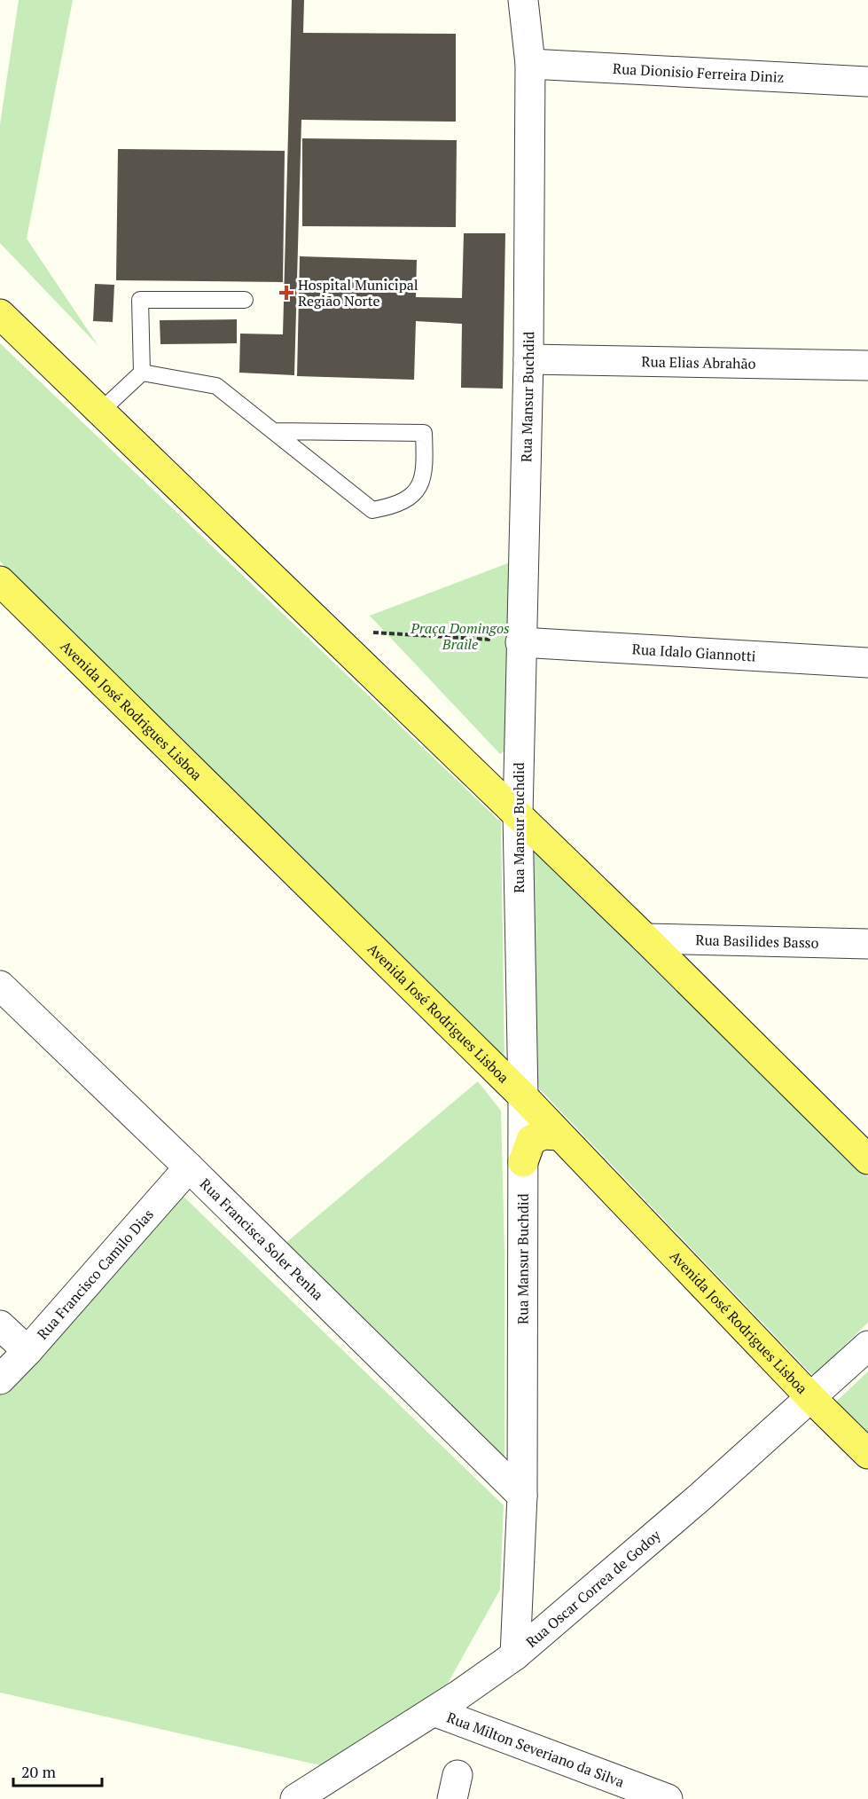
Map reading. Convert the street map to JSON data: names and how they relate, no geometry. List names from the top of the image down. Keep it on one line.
{"streets":{"main road":["Avenida José Rodrigues Lisboa"],"street":["Rua Dionisio Ferreira Diniz","Rua Elias Abrahão","Rua Mansur Buchdid","Rua Idalo Giannotti","Rua Basilides Basso","Rua Francisca Soler Penha","Rua Francisco Camilo Dias","Rua Oscar Correa de Godoy","Rua Milton Severiano da Silva"]},"crossings":[["Rua Dionisio Ferreira Diniz","Rua Mansur Buchdid"],["Rua Elias Abrahão","Rua Mansur Buchdid"],["Rua Mansur Buchdid","Rua Idalo Giannotti"],["Rua Mansur Buchdid","Avenida José Rodrigues Lisboa"],["Rua Mansur Buchdid","Rua Francisca Soler Penha"],["Rua Mansur Buchdid","Rua Oscar Correa de Godoy"],["Avenida José Rodrigues Lisboa","Rua Oscar Correa de Godoy"],["Rua Francisca Soler Penha","Rua Francisco Camilo Dias"],["Rua Oscar Correa de Godoy","Rua Milton Severiano da Silva"]],"parks":["Praça Domingos Braile"],"places":{"health":["Hospital Municipal Região Norte"]},"scale_bar":"20 m"}
